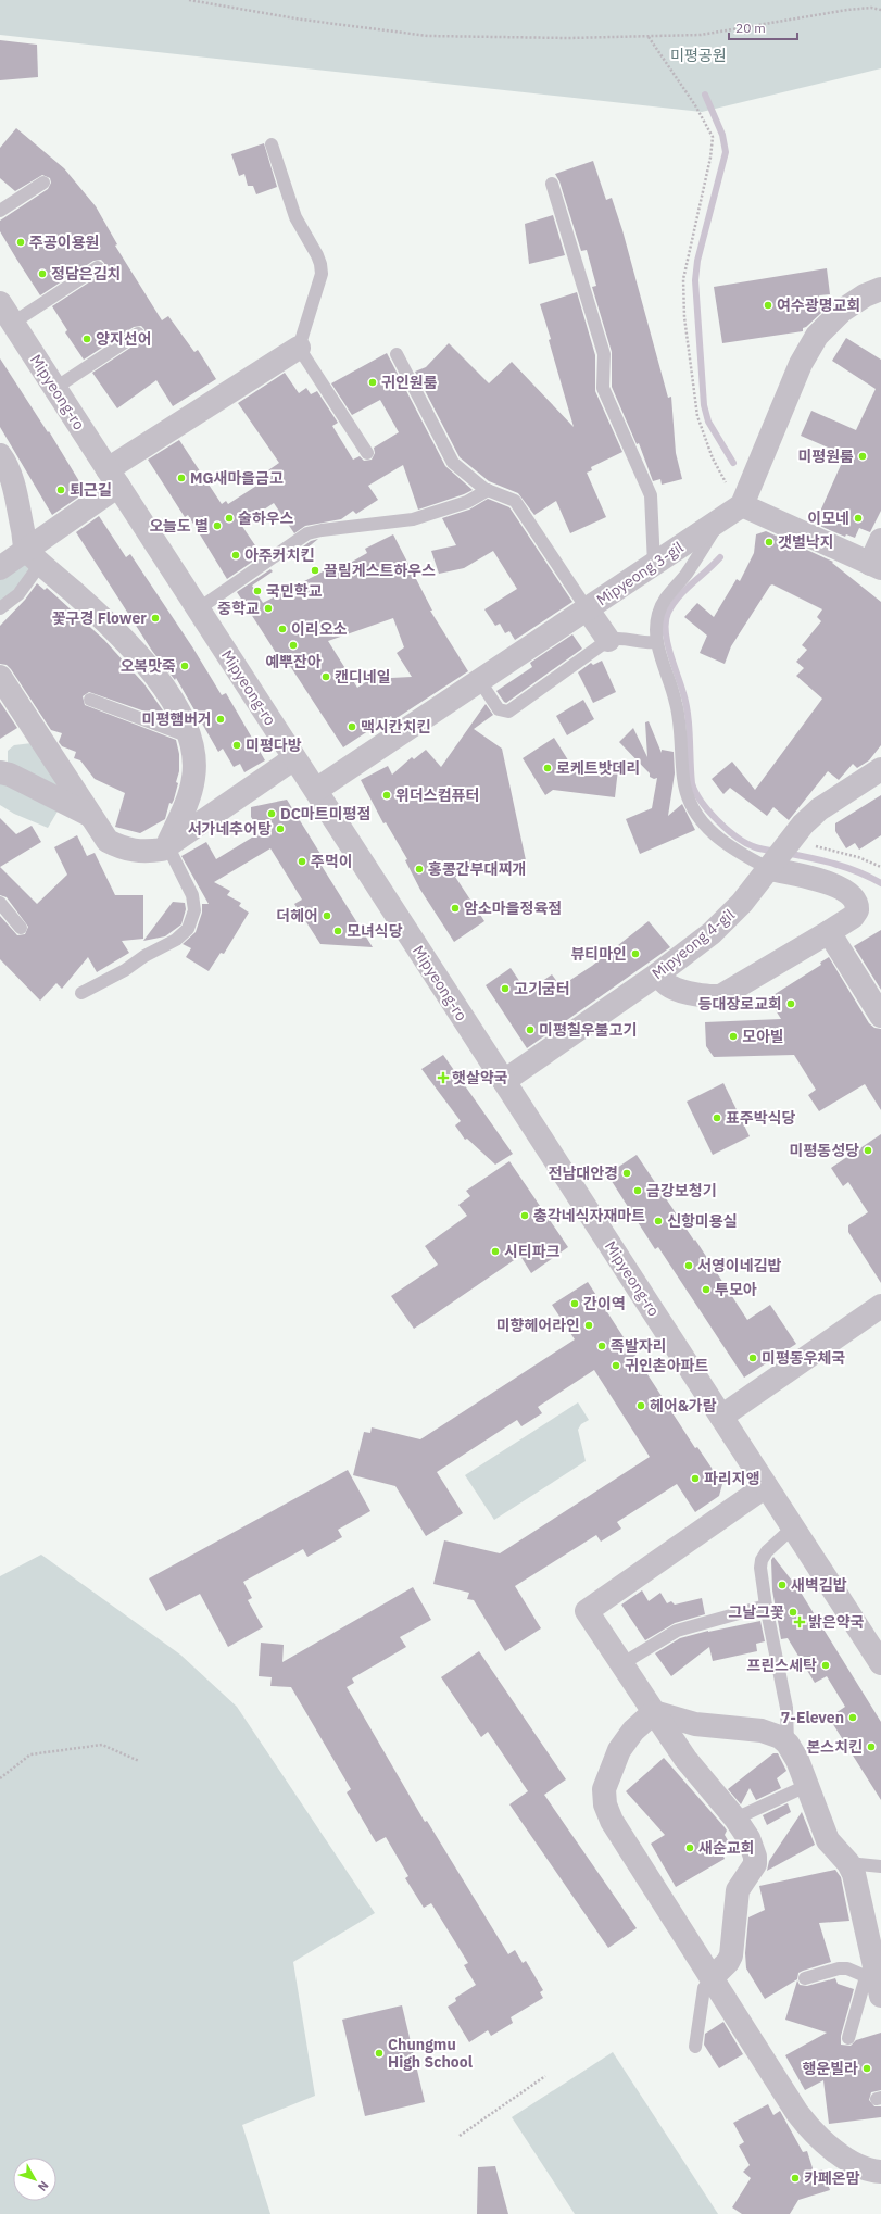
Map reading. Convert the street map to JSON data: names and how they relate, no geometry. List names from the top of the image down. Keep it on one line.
{"streets":{"street":["Mipyeong-ro","Mipyeong 3-gil","Mipyeong 4-gil"]},"crossings":[["Mipyeong-ro","Mipyeong 3-gil"],["Mipyeong-ro","Mipyeong 4-gil"]],"parks":["미평공원"],"places":{"other":["주공이용원","정담은김치","여수광명교회","양지선어","귀인원룸","미평원룸","MG새마을금고","퇴근길","술하우스","이모네","오늘도 별","갯벌낙지","아주커치킨","끌림게스트하우스","국민학교","중학교","꽃구경 Flower","이리오소","예뿌잔아","오복맛죽","캔디네일","미평햄버거","맥시칸치킨","미평다방","로케트밧데리","위더스컴퓨터","DC마트미평점","서가네추어탕","주먹이","홍콩간부대찌개","암소마을정육점","더헤어","모녀식당","뷰티마인","고기굼터","등대장로교회","미평칠우불고기","모아빌","표주박식당","미평동성당","전남대안경","금강보청기","총각네식자재마트","신항미용실","시티파크","서영이네김밥","투모아","간이역","미향헤어라인","족발자리","미평동우체국","귀인촌아파트","헤어&가람","파리지앵","새벽김밥","그날그꽃","프린스세탁","7-Eleven","본스치킨","새순교회","Chungmu High School","행운빌라","카페온맘"],"health":["햇살약국","밝은약국"]},"scale_bar":"20 m","north":"bottom right"}
